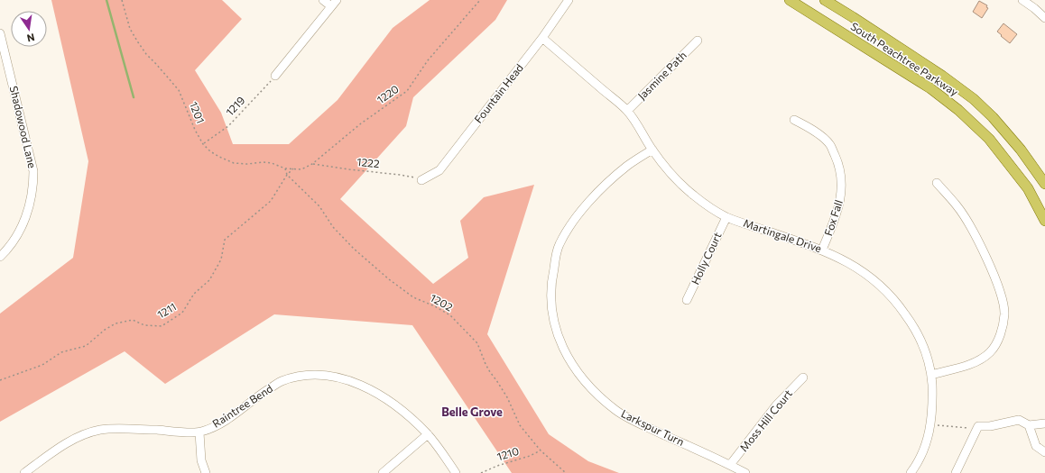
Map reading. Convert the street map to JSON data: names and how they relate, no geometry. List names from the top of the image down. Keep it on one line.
{"streets":{"main road":["South Peachtree Parkway"],"street":["Jasmine Path","Fountain Head","Shadowood Lane","Fox Fall","Martingale Drive","Holly Court","Raintree Bend","Moss Hill Court","Larkspur Turn"],"path":["1220","1219","1201","1222","1202","1211","1210"]},"crossings":[["Jasmine Path","Martingale Drive"],["Fountain Head","1222"],["Fountain Head","Martingale Drive"],["1220","1201"],["1220","1222"],["1219","1201"],["1201","1202"],["1201","1211"],["Fox Fall","Martingale Drive"],["Martingale Drive","Holly Court"],["Martingale Drive","Larkspur Turn"],["1202","1211"],["1202","1210"],["Moss Hill Court","Larkspur Turn"]],"districts":["Belle Grove"],"north":"bottom"}
